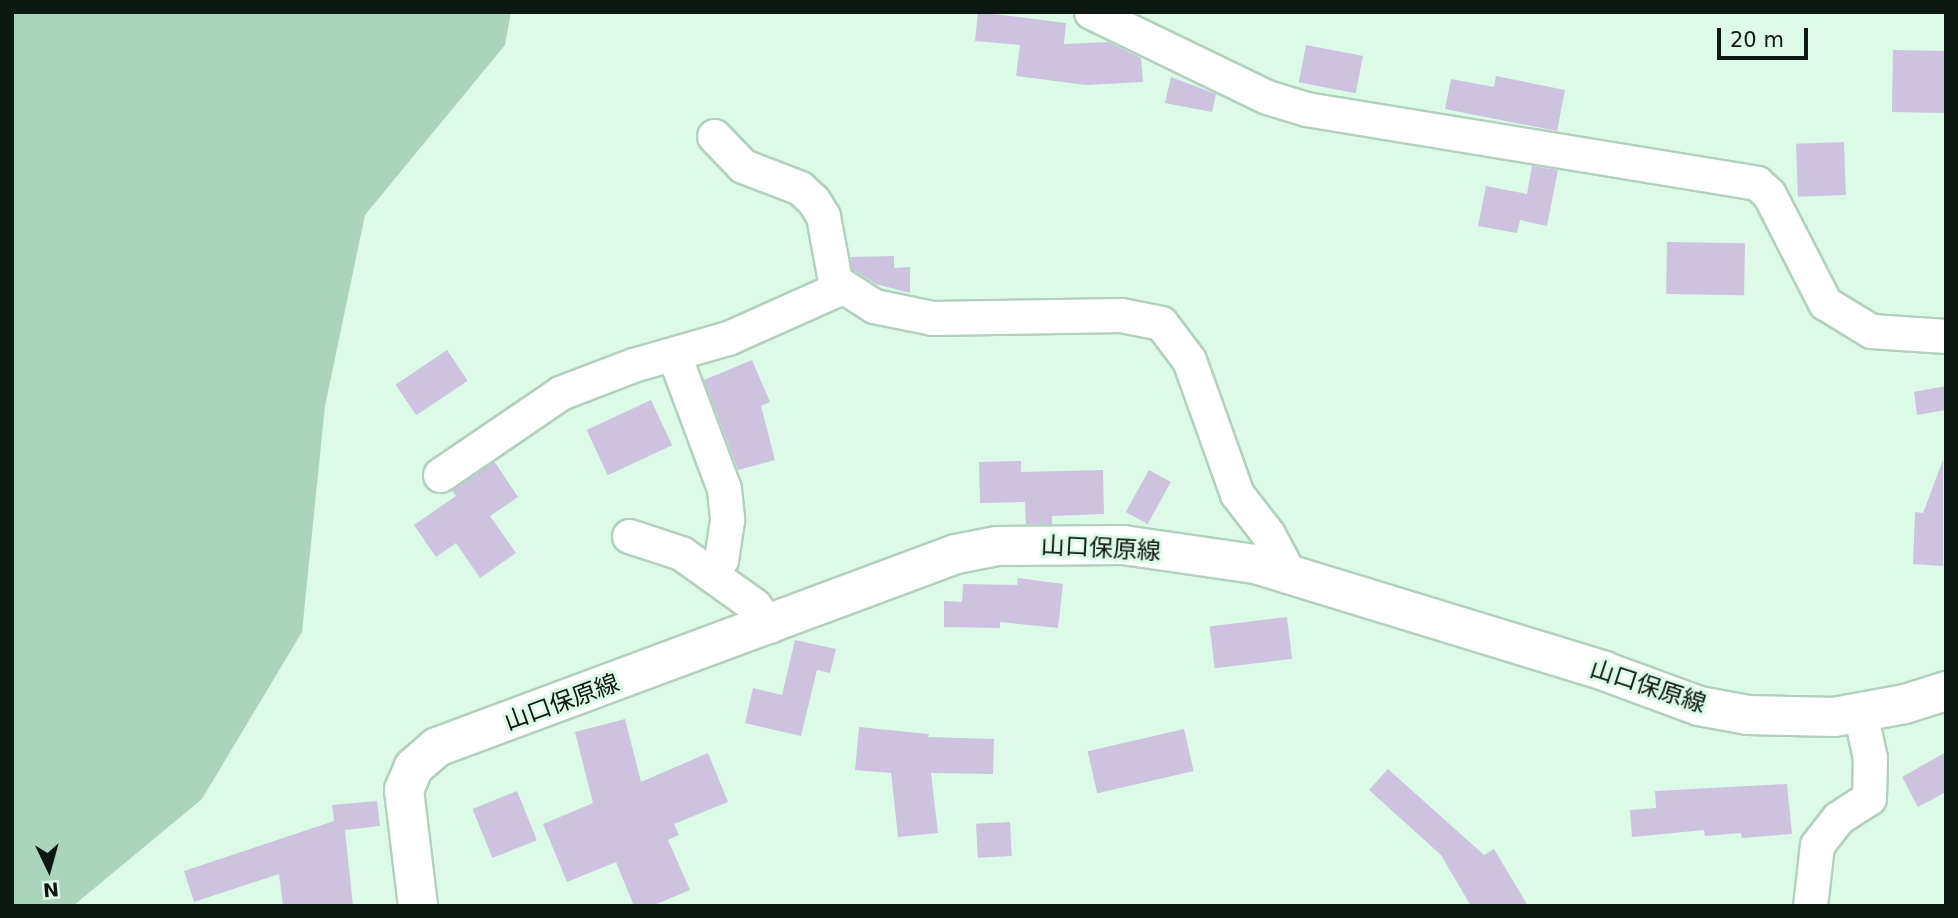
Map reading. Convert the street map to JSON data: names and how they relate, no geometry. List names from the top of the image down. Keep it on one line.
{"streets":{"main road":["山口保原線"]},"scale_bar":"20 m","north":"bottom"}
